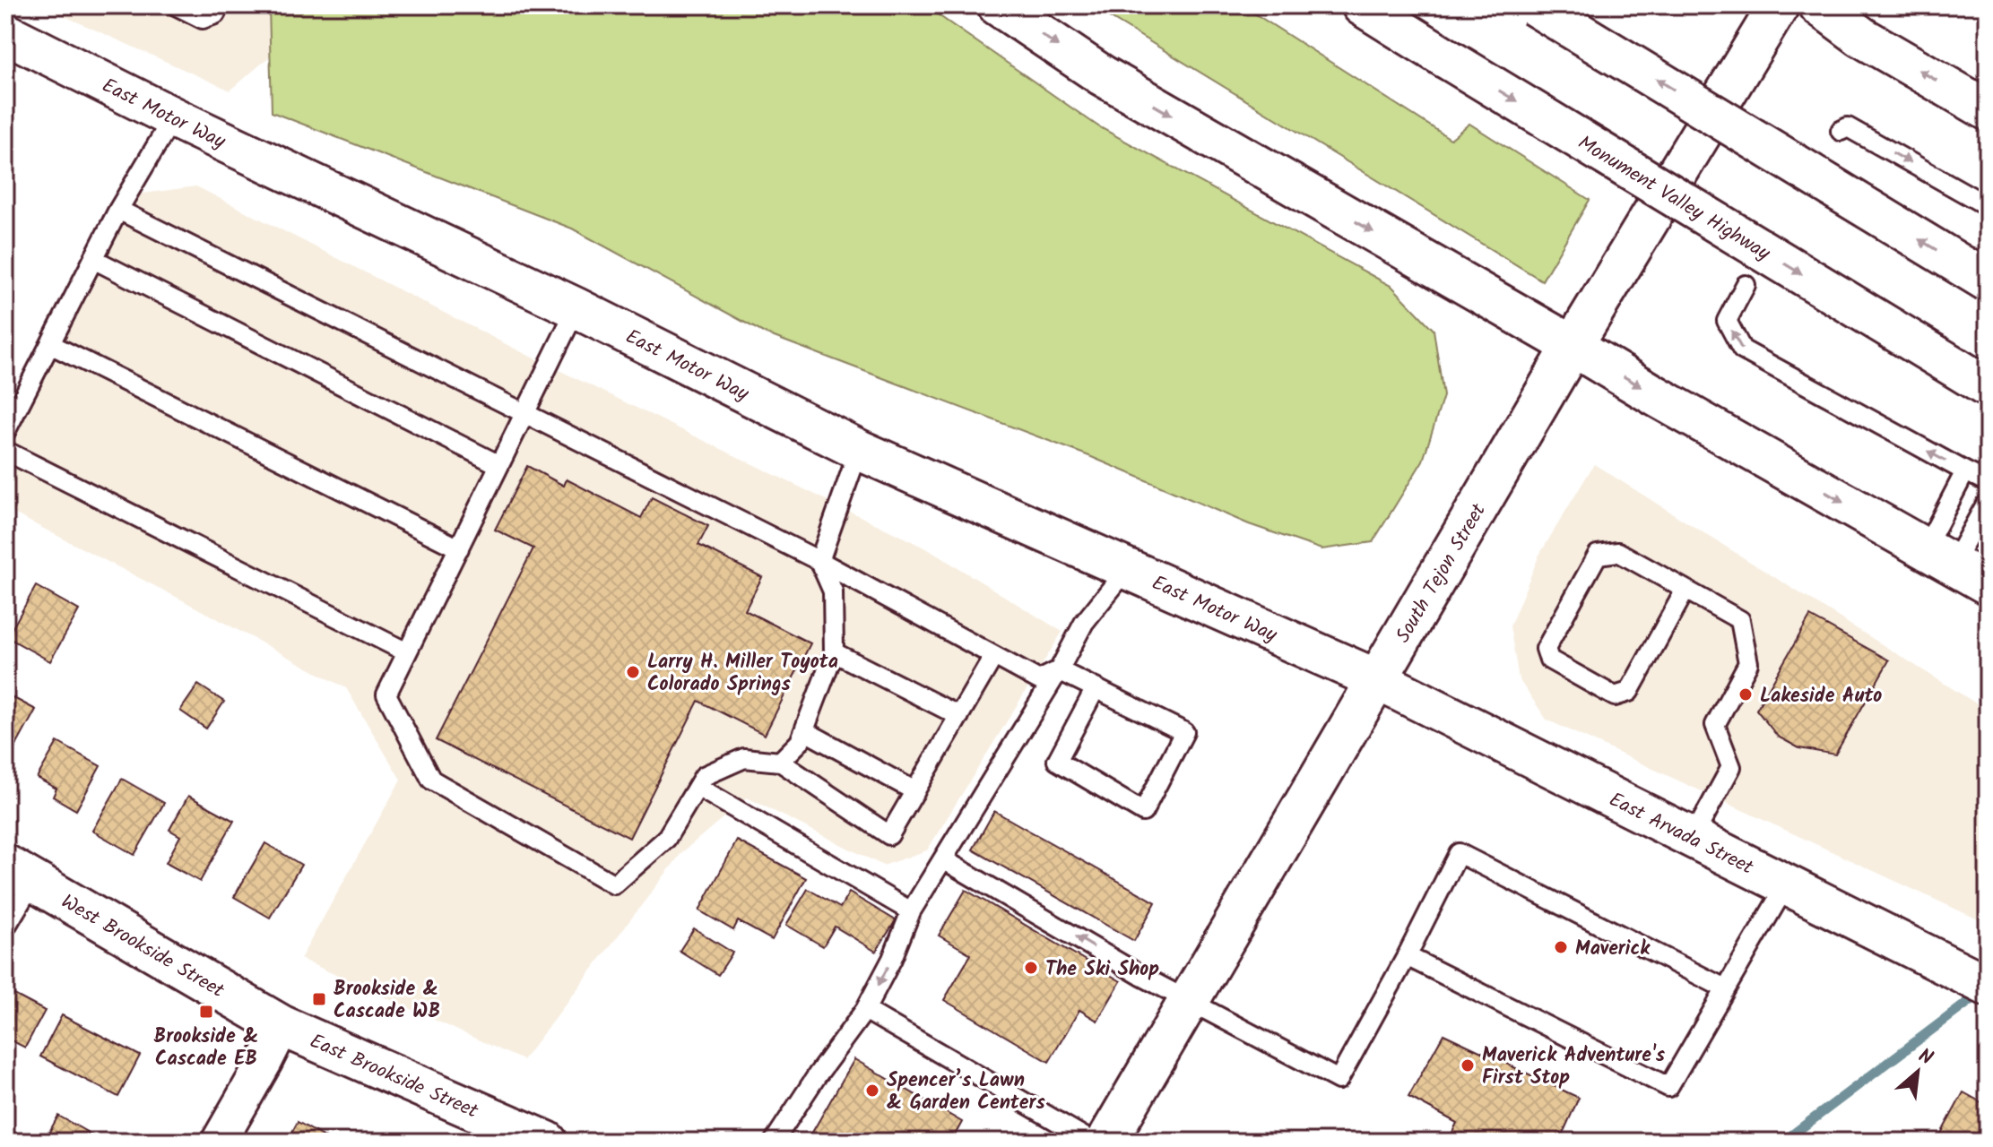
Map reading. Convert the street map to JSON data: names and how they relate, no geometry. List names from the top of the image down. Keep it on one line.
{"streets":{"main road":["East Motor Way","Monument Valley Highway","South Tejon Street","East Arvada Street","West Brookside Street","East Brookside Street"]},"crossings":[["East Motor Way","South Tejon Street"],["East Motor Way","East Arvada Street"],["South Tejon Street","East Arvada Street"],["West Brookside Street","East Brookside Street"]],"places":{"other":["Larry H. Miller Toyota Colorado Springs","Lakeside Auto","Maverick","The Ski Shop","Maverick Adventure's First Stop","Spencer’s Lawn & Garden Centers"],"transit":["Brookside & Cascade WB","Brookside & Cascade EB"]},"north":"top right"}
